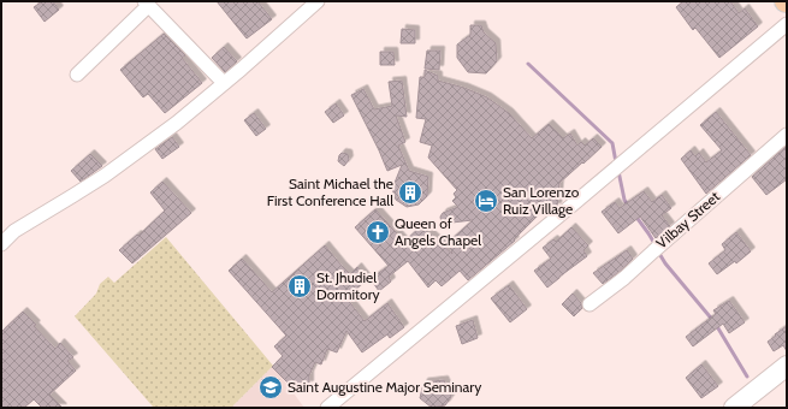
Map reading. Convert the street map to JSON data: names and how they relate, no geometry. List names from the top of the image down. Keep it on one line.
{"streets":{"street":["Vilbay Street"]},"places":{"building":["Saint Michael the First Conference Hall","St. Jhudiel Dormitory"],"hotel":["San Lorenzo Ruiz Village"],"church":["Queen of Angels Chapel"],"school or university":["Saint Augustine Major Seminary"]}}
